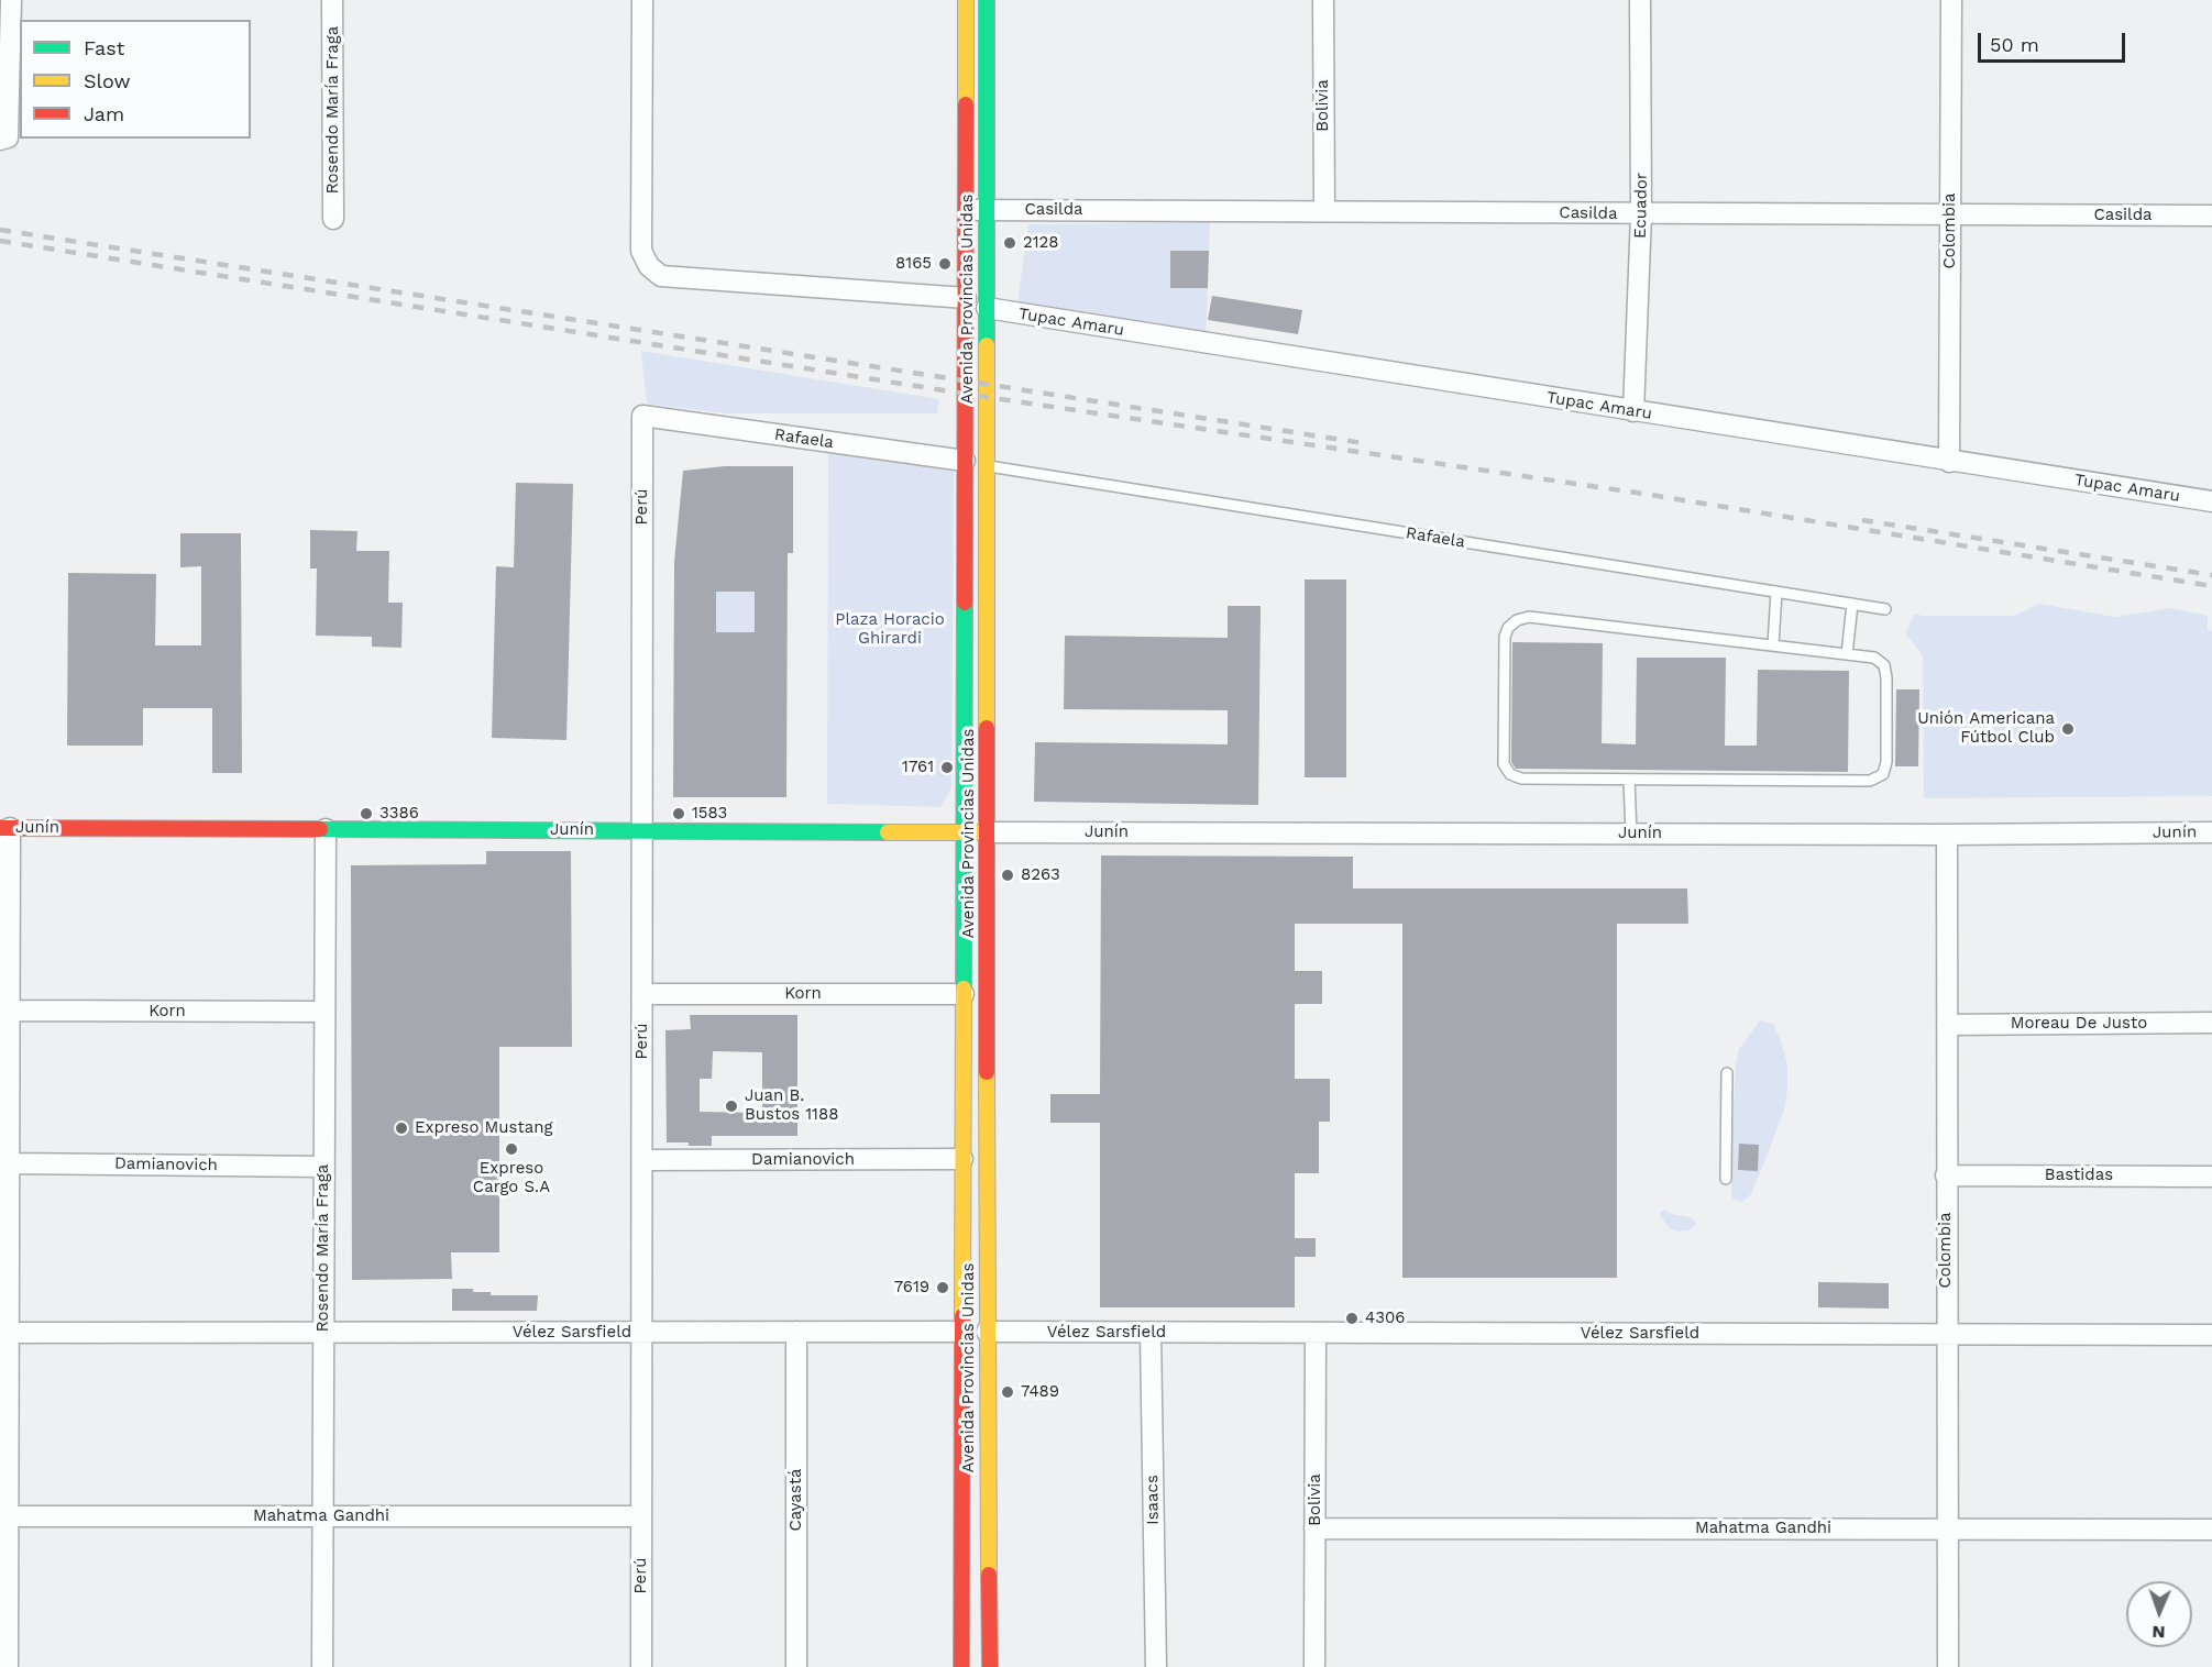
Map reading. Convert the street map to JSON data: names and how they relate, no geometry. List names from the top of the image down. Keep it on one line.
{"streets":{"main road":["Avenida Provincias Unidas","Junín","Vélez Sarsfield"],"street":["Bolivia","Rosendo María Fraga","Ecuador","Casilda","Colombia","Tupac Amaru","Rafaela","Perú","Korn","Moreau De Justo","Damianovich","Bastidas","Cayastá","Isaacs","Mahatma Gandhi"]},"crossings":[["Bolivia","Casilda"],["Bolivia","Vélez Sarsfield"],["Bolivia","Mahatma Gandhi"],["Rosendo María Fraga","Junín"],["Rosendo María Fraga","Korn"],["Rosendo María Fraga","Damianovich"],["Rosendo María Fraga","Vélez Sarsfield"],["Rosendo María Fraga","Mahatma Gandhi"],["Ecuador","Casilda"],["Ecuador","Tupac Amaru"],["Casilda","Colombia"],["Casilda","Avenida Provincias Unidas"],["Colombia","Tupac Amaru"],["Colombia","Junín"],["Colombia","Moreau De Justo"],["Colombia","Bastidas"],["Colombia","Vélez Sarsfield"],["Colombia","Mahatma Gandhi"],["Avenida Provincias Unidas","Tupac Amaru"],["Avenida Provincias Unidas","Rafaela"],["Avenida Provincias Unidas","Junín"],["Avenida Provincias Unidas","Korn"],["Avenida Provincias Unidas","Damianovich"],["Avenida Provincias Unidas","Vélez Sarsfield"],["Rafaela","Perú"],["Perú","Junín"],["Perú","Korn"],["Perú","Damianovich"],["Perú","Vélez Sarsfield"],["Perú","Mahatma Gandhi"],["Vélez Sarsfield","Cayastá"],["Vélez Sarsfield","Isaacs"]],"parks":["Plaza Horacio Ghirardi"],"places":["2128","8165","Unión Americana Fútbol Club","1761","3386","1583","8263","Juan B. Bustos 1188","Expreso Mustang","Expreso Cargo S.A","7619","4306","7489"],"legend":["Fast","Slow","Jam"],"scale_bar":"50 m","north":"bottom"}
